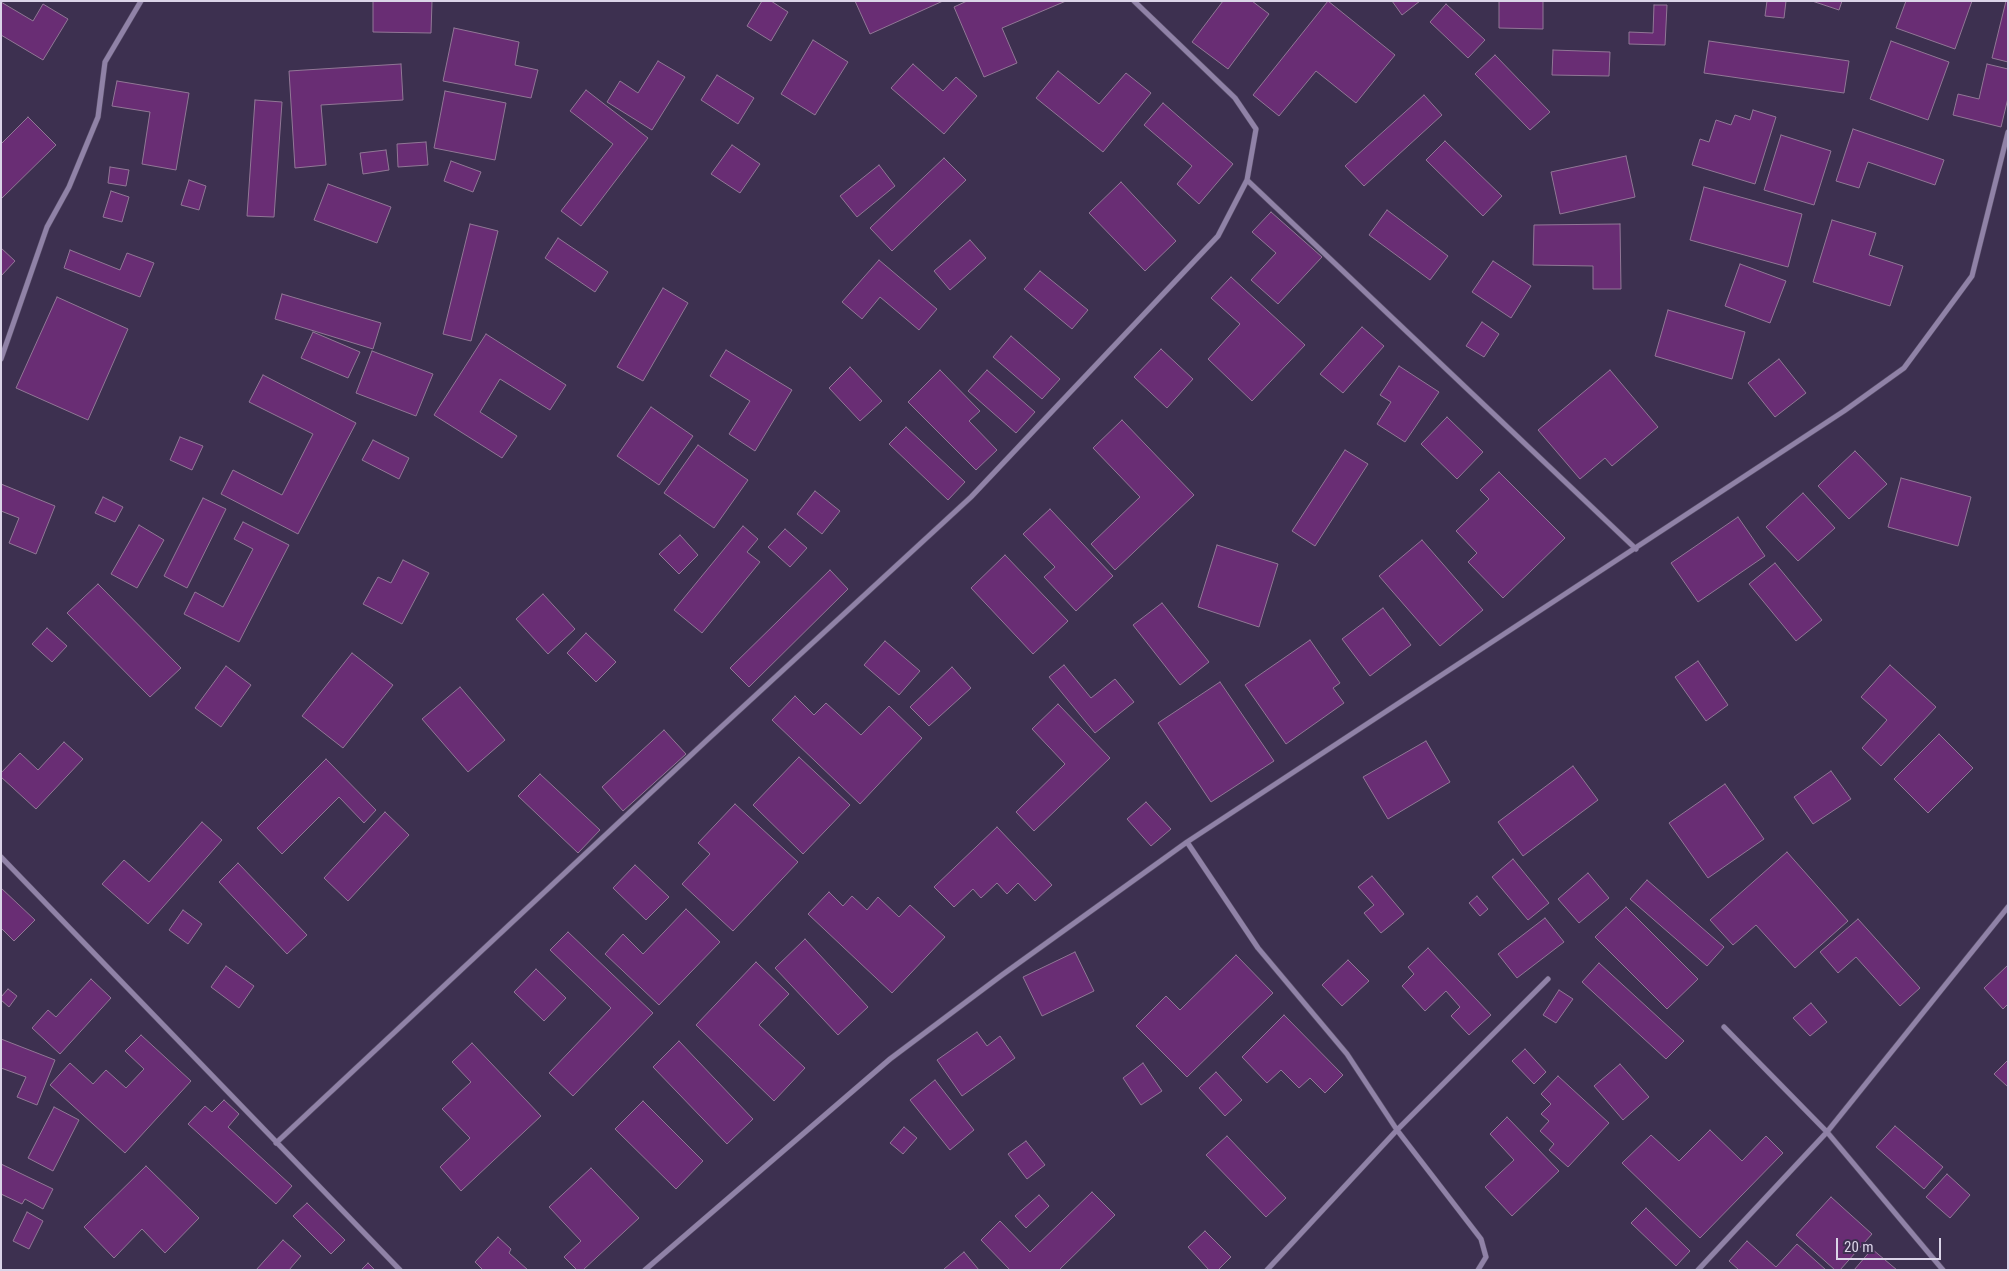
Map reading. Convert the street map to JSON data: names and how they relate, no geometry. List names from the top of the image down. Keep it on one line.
{"scale_bar":"20 m"}
